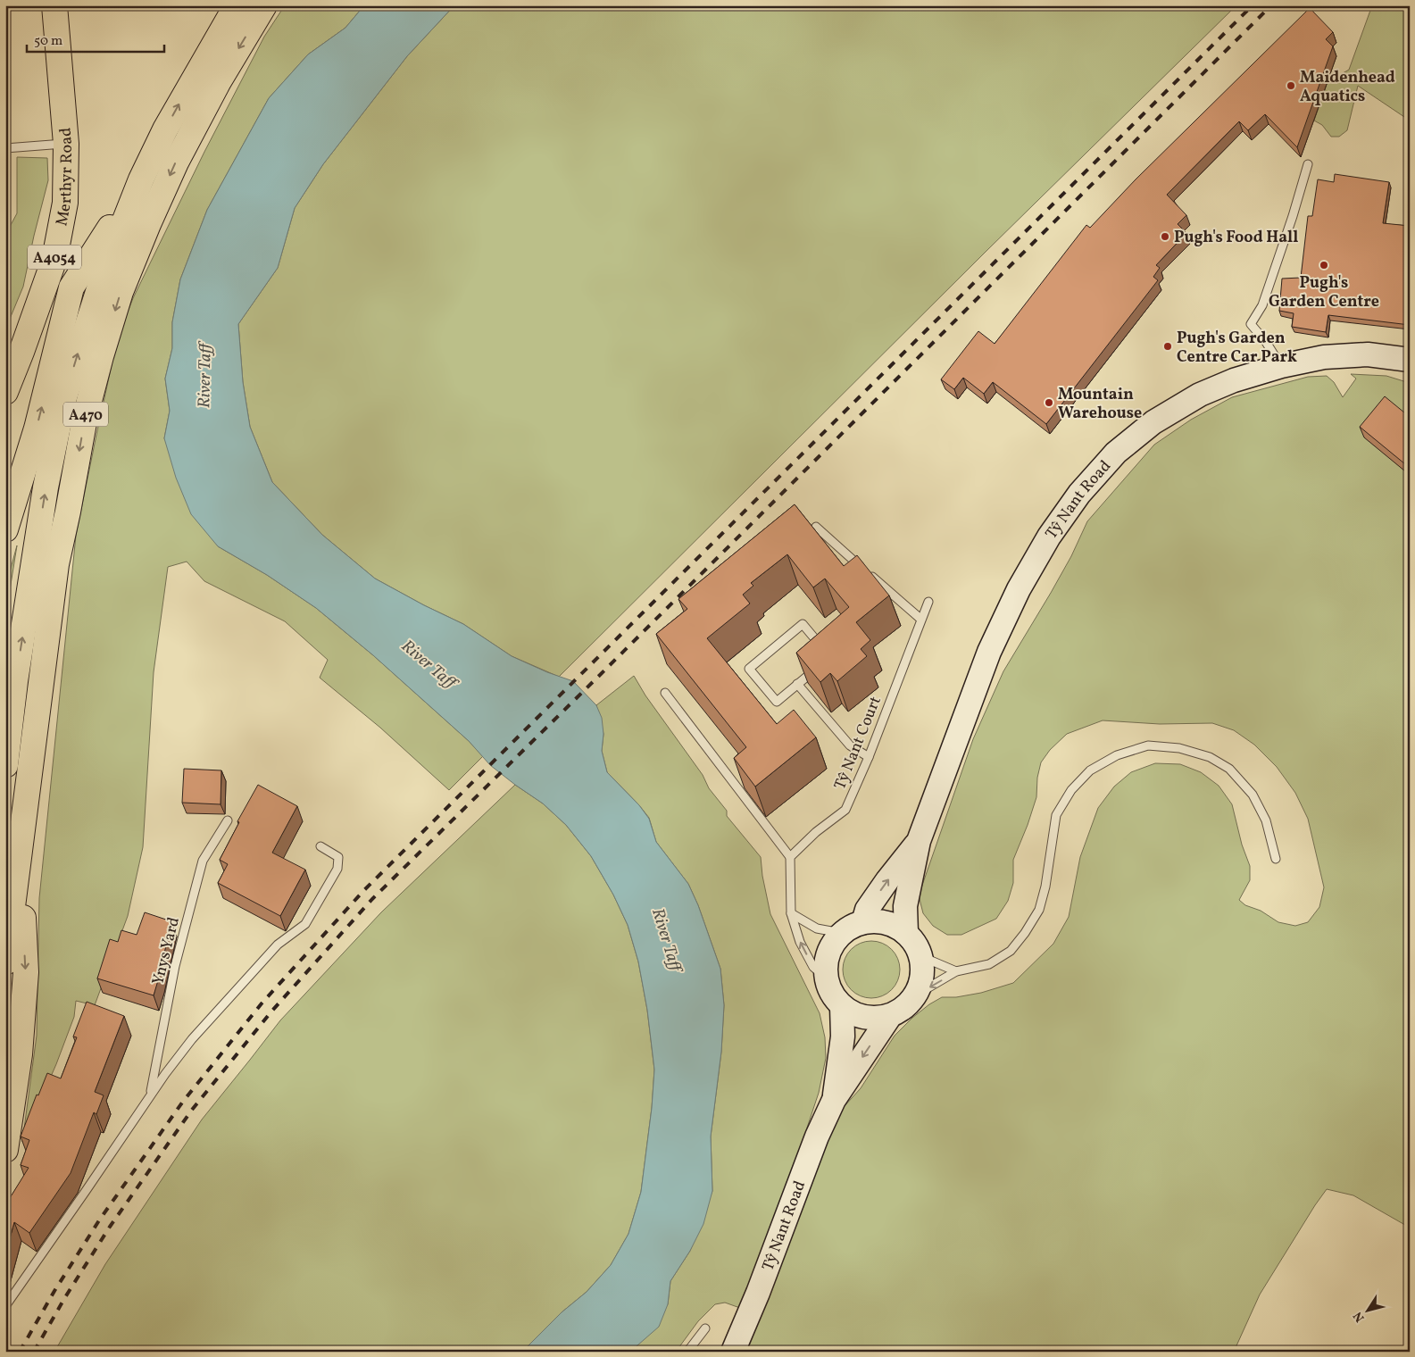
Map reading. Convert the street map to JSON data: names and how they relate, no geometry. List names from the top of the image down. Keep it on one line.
{"streets":{"main road":["Merthyr Road","A4054","A470","Tŷ Nant Road"],"lane":["Tŷ Nant Court","Ynys Yard"]},"water":["River Taff"],"places":["Maidenhead Aquatics","Pugh's Food Hall","Pugh's Garden Centre","Pugh's Garden Centre Car Park","Mountain Warehouse"],"scale_bar":"50 m","north":"bottom left"}
